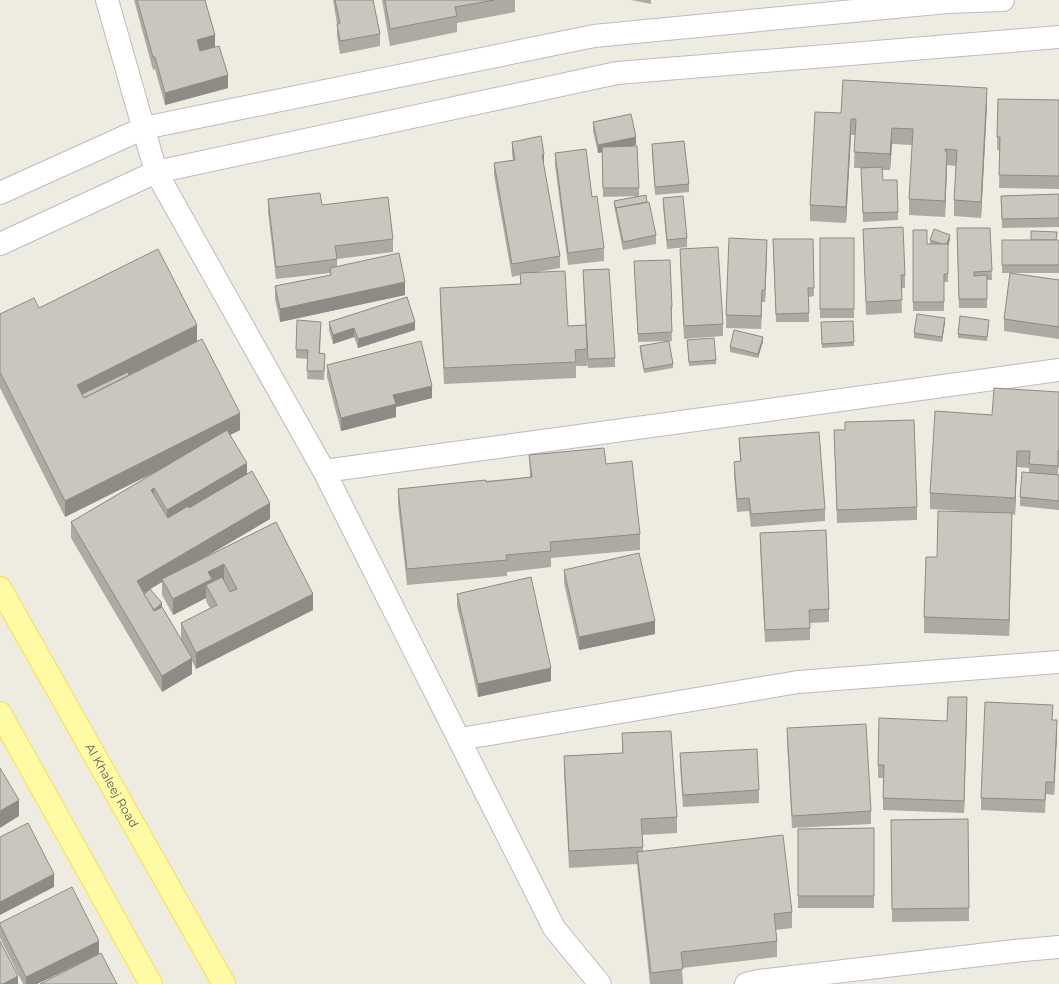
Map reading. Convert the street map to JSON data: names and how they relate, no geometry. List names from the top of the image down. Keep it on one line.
{"streets":{"main road":["Al Khaleej Road"]}}
